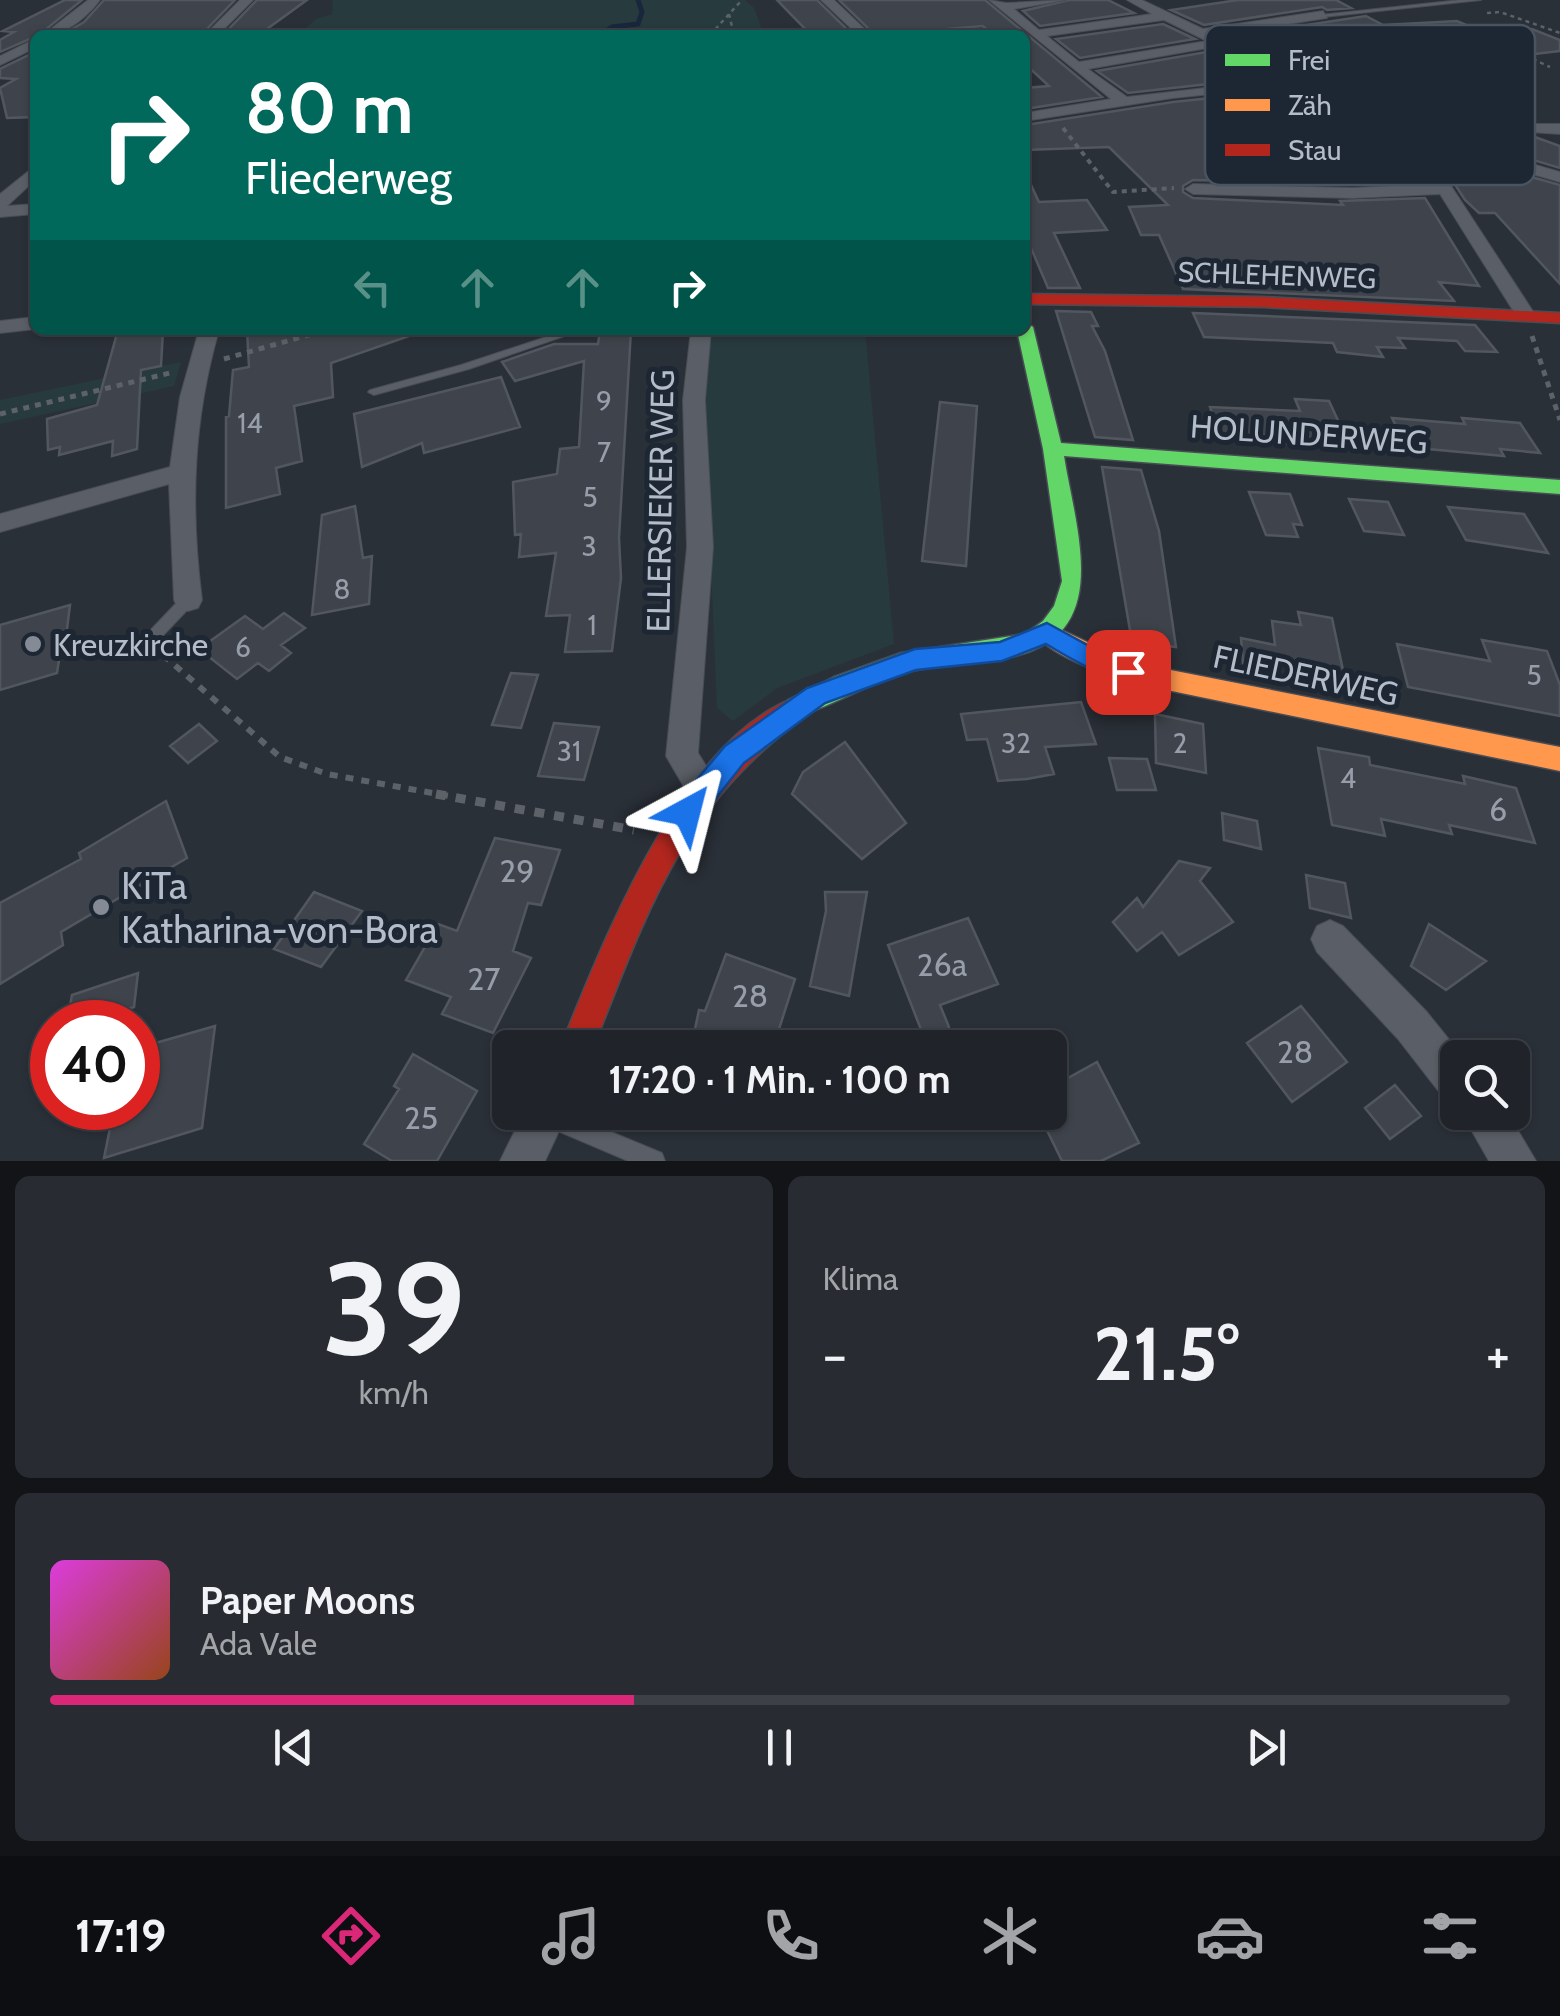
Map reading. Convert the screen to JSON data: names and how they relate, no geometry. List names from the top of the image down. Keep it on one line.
{"streets":{"street":["SCHLEHENWEG","HOLUNDERWEG","ELLERSIEKER WEG","FLIEDERWEG"]},"places":["Kreuzkirche","KiTa Katharina-von-Bora"],"house_numbers":["9","14","7","5","3","8","1","6","5","32","2","31","4","6","29","26a","27","28","28","25"],"legend":["Frei","Zäh","Stau"],"page":{"turn":["80 m","Fliederweg"],"limit":"40","trip":"17:20 · 1 Min. · 100 m","tile":[["39","km/h"],"Klima"],"heat":["−","21.5°","+"],"song":["Paper Moons","Ada Vale"],"tabs":"17:19"}}
